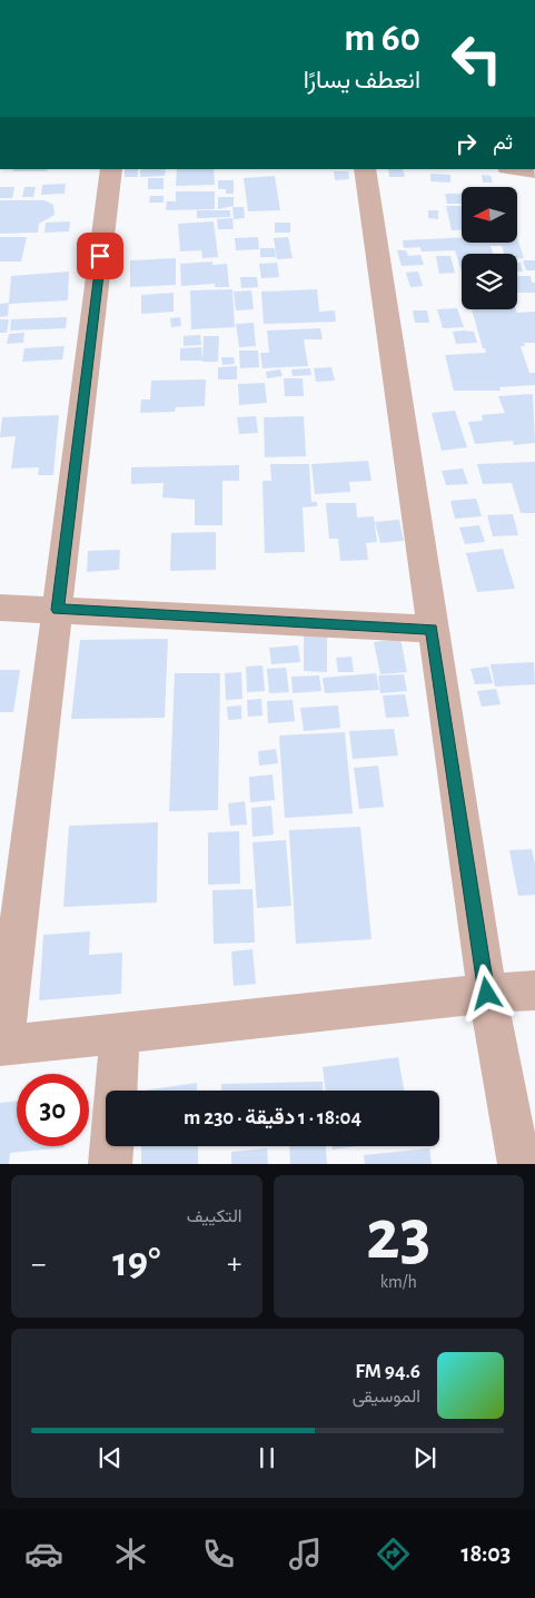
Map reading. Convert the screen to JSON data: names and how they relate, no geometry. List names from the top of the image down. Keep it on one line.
{"north":"left","page":{"turn":["60 m","انعطف يسارًا"],"then":"ثم","limit":"30","trip":"18:04 · 1 دقيقة · 230 m","tile":[["23","km/h"],"التكييف"],"heat":["−","19°","+"],"song":["94.6 FM","الموسيقى"],"tabs":"18:03"}}
